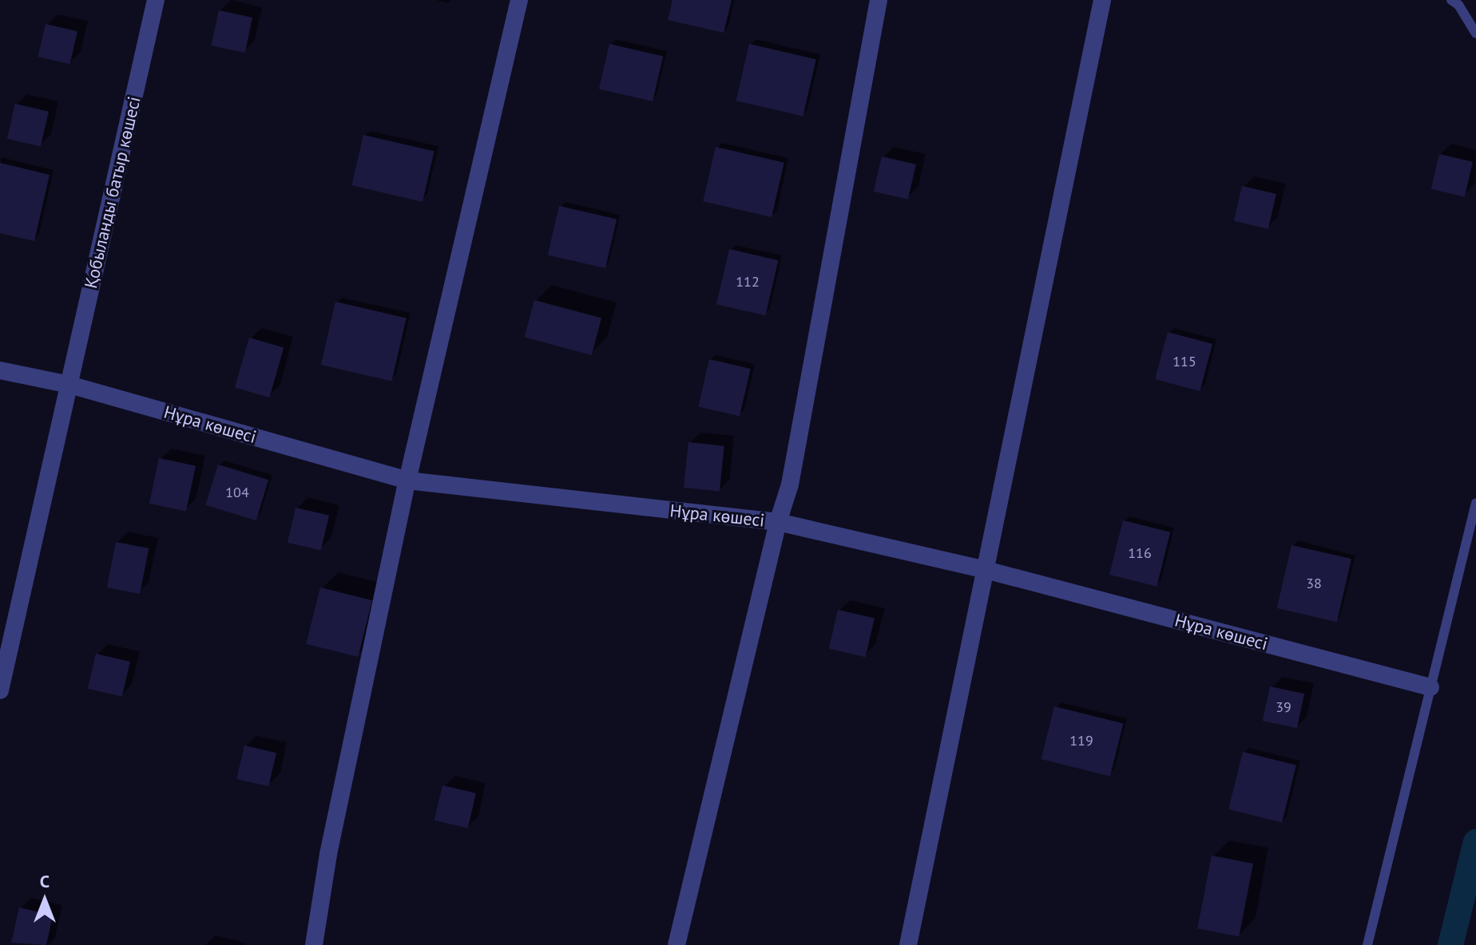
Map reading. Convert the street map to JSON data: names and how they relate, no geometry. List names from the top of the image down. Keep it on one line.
{"streets":{"street":["Қобыланды батыр көшесі","Нұра көшесі"]},"crossings":[["Қобыланды батыр көшесі","Нұра көшесі"]],"house_numbers":["112","115","104","116","38","39","119"],"north":"top"}
